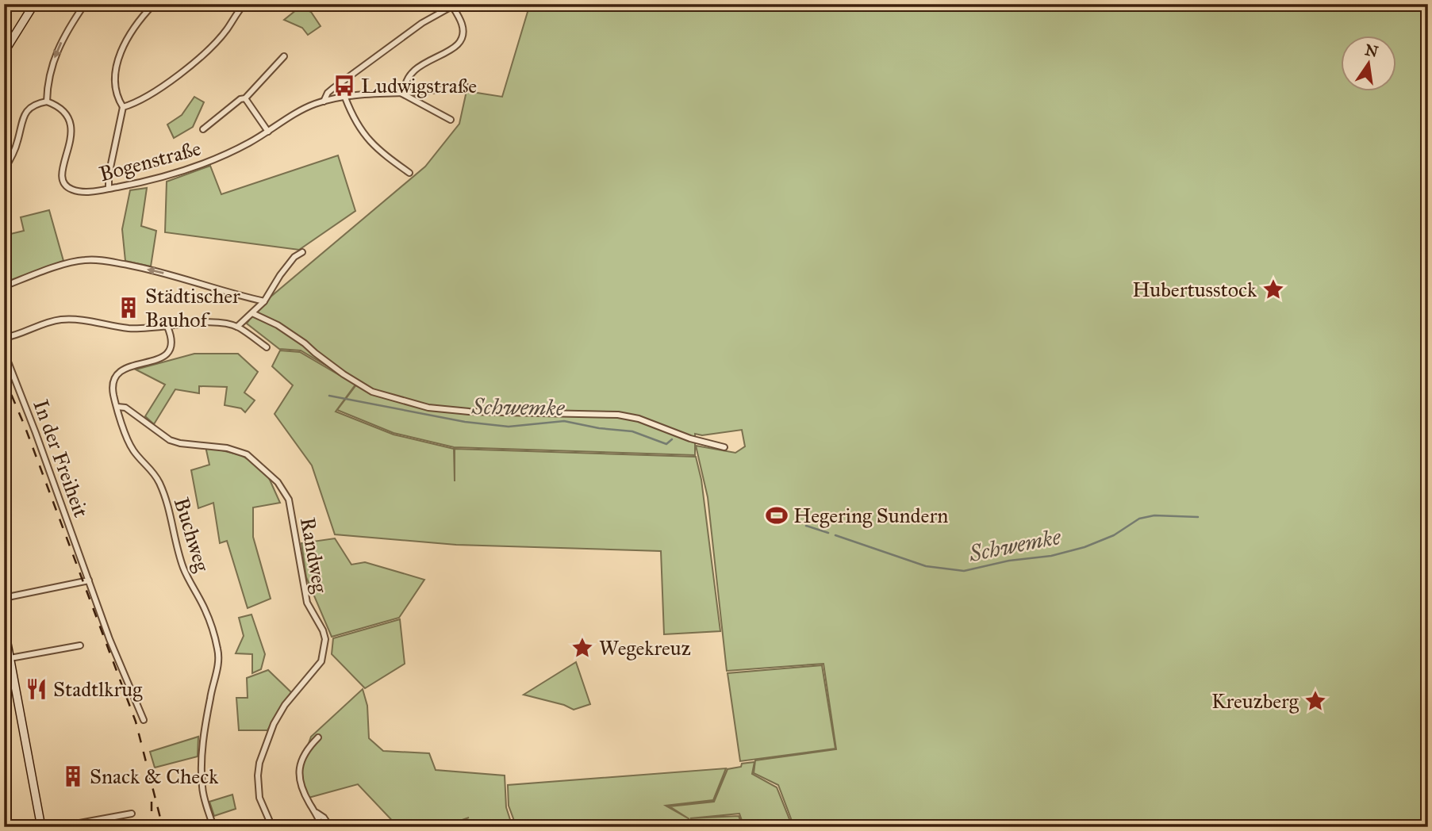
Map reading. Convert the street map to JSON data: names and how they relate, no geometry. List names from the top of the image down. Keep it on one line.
{"streets":{"street":["Bogenstraße","In der Freiheit","Buchweg","Randweg"]},"crossings":[["Buchweg","Randweg"]],"water":["Schwemke"],"places":{"bus stop":["Ludwigstraße"],"place":["Hubertusstock","Wegekreuz","Kreuzberg"],"building":["Städtischer Bauhof","Snack & Check"],"sports":["Hegering Sundern"],"restaurant":["Stadtlkrug"]},"north":"top"}
